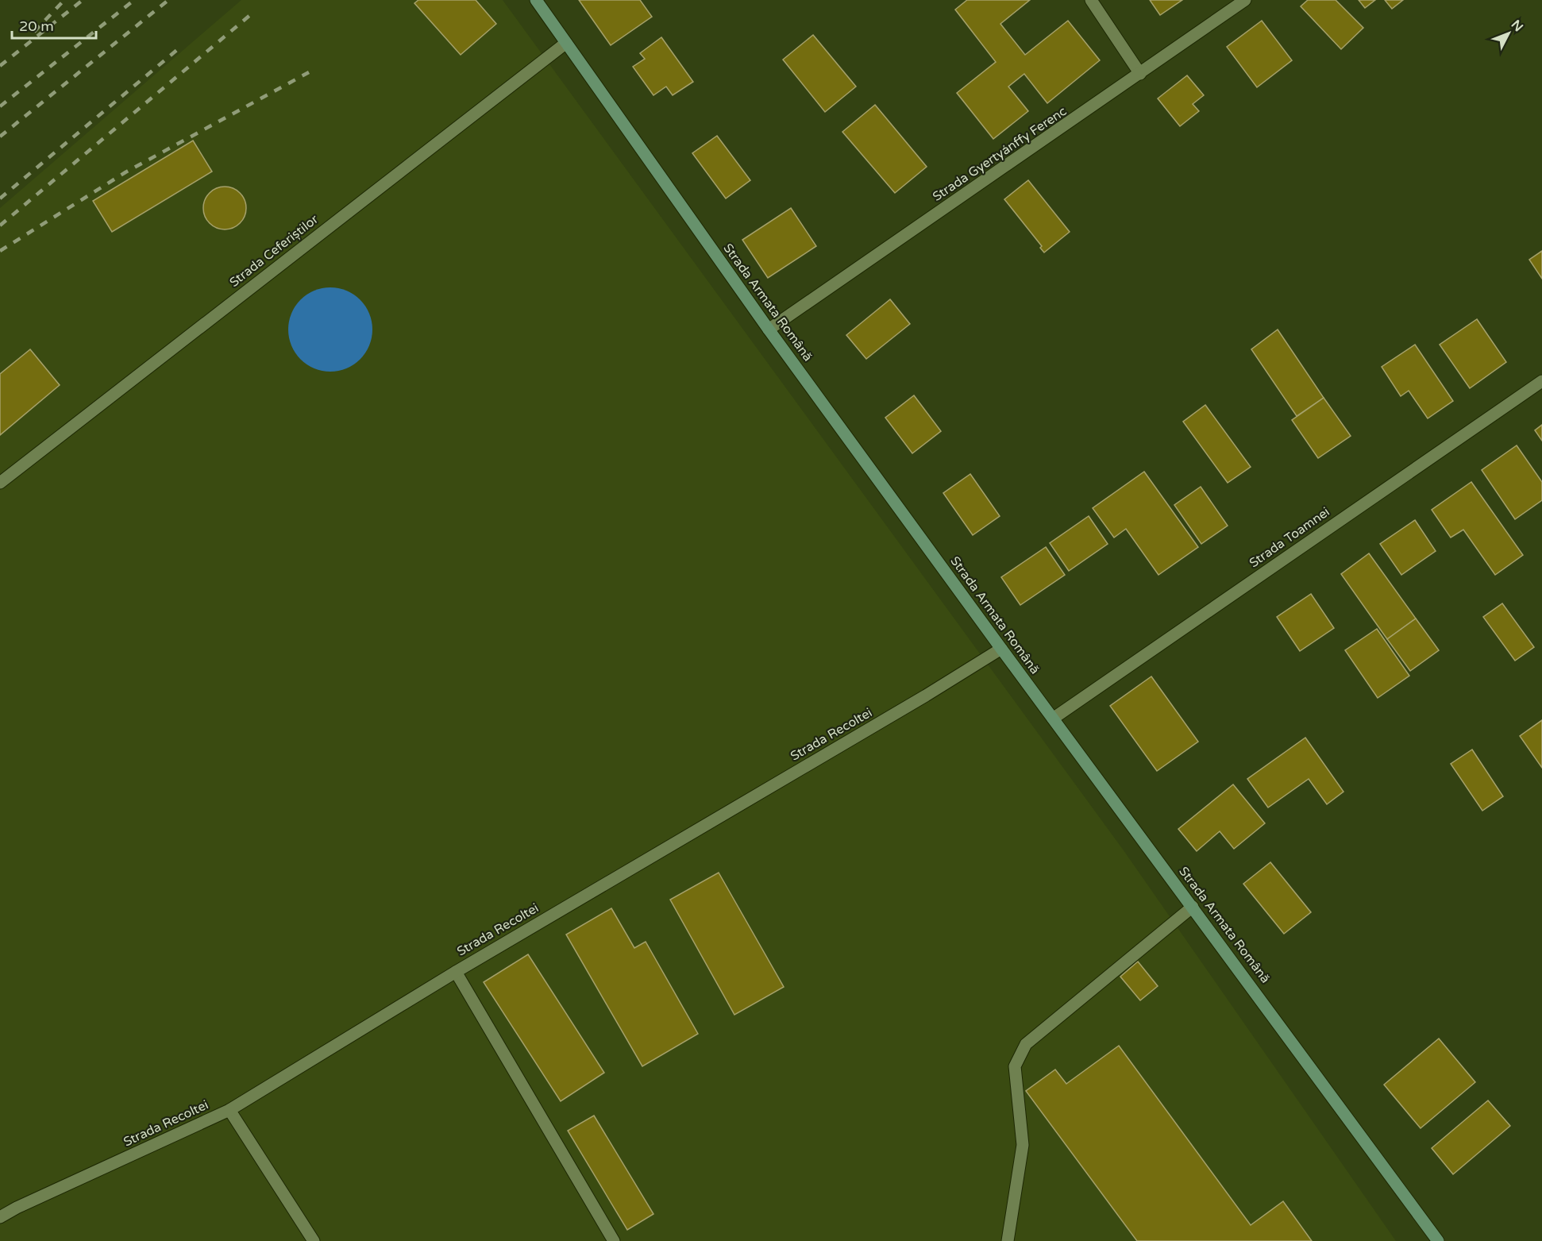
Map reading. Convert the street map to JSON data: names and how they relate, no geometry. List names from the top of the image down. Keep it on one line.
{"streets":{"main road":["Strada Armata Română"],"street":["Strada Gyertyánffy Ferenc","Strada Ceferiștilor","Strada Toamnei","Strada Recoltei"]},"crossings":[["Strada Gyertyánffy Ferenc","Strada Armata Română"],["Strada Ceferiștilor","Strada Armata Română"],["Strada Armata Română","Strada Toamnei"],["Strada Armata Română","Strada Recoltei"]],"scale_bar":"20 m","north":"top right"}
